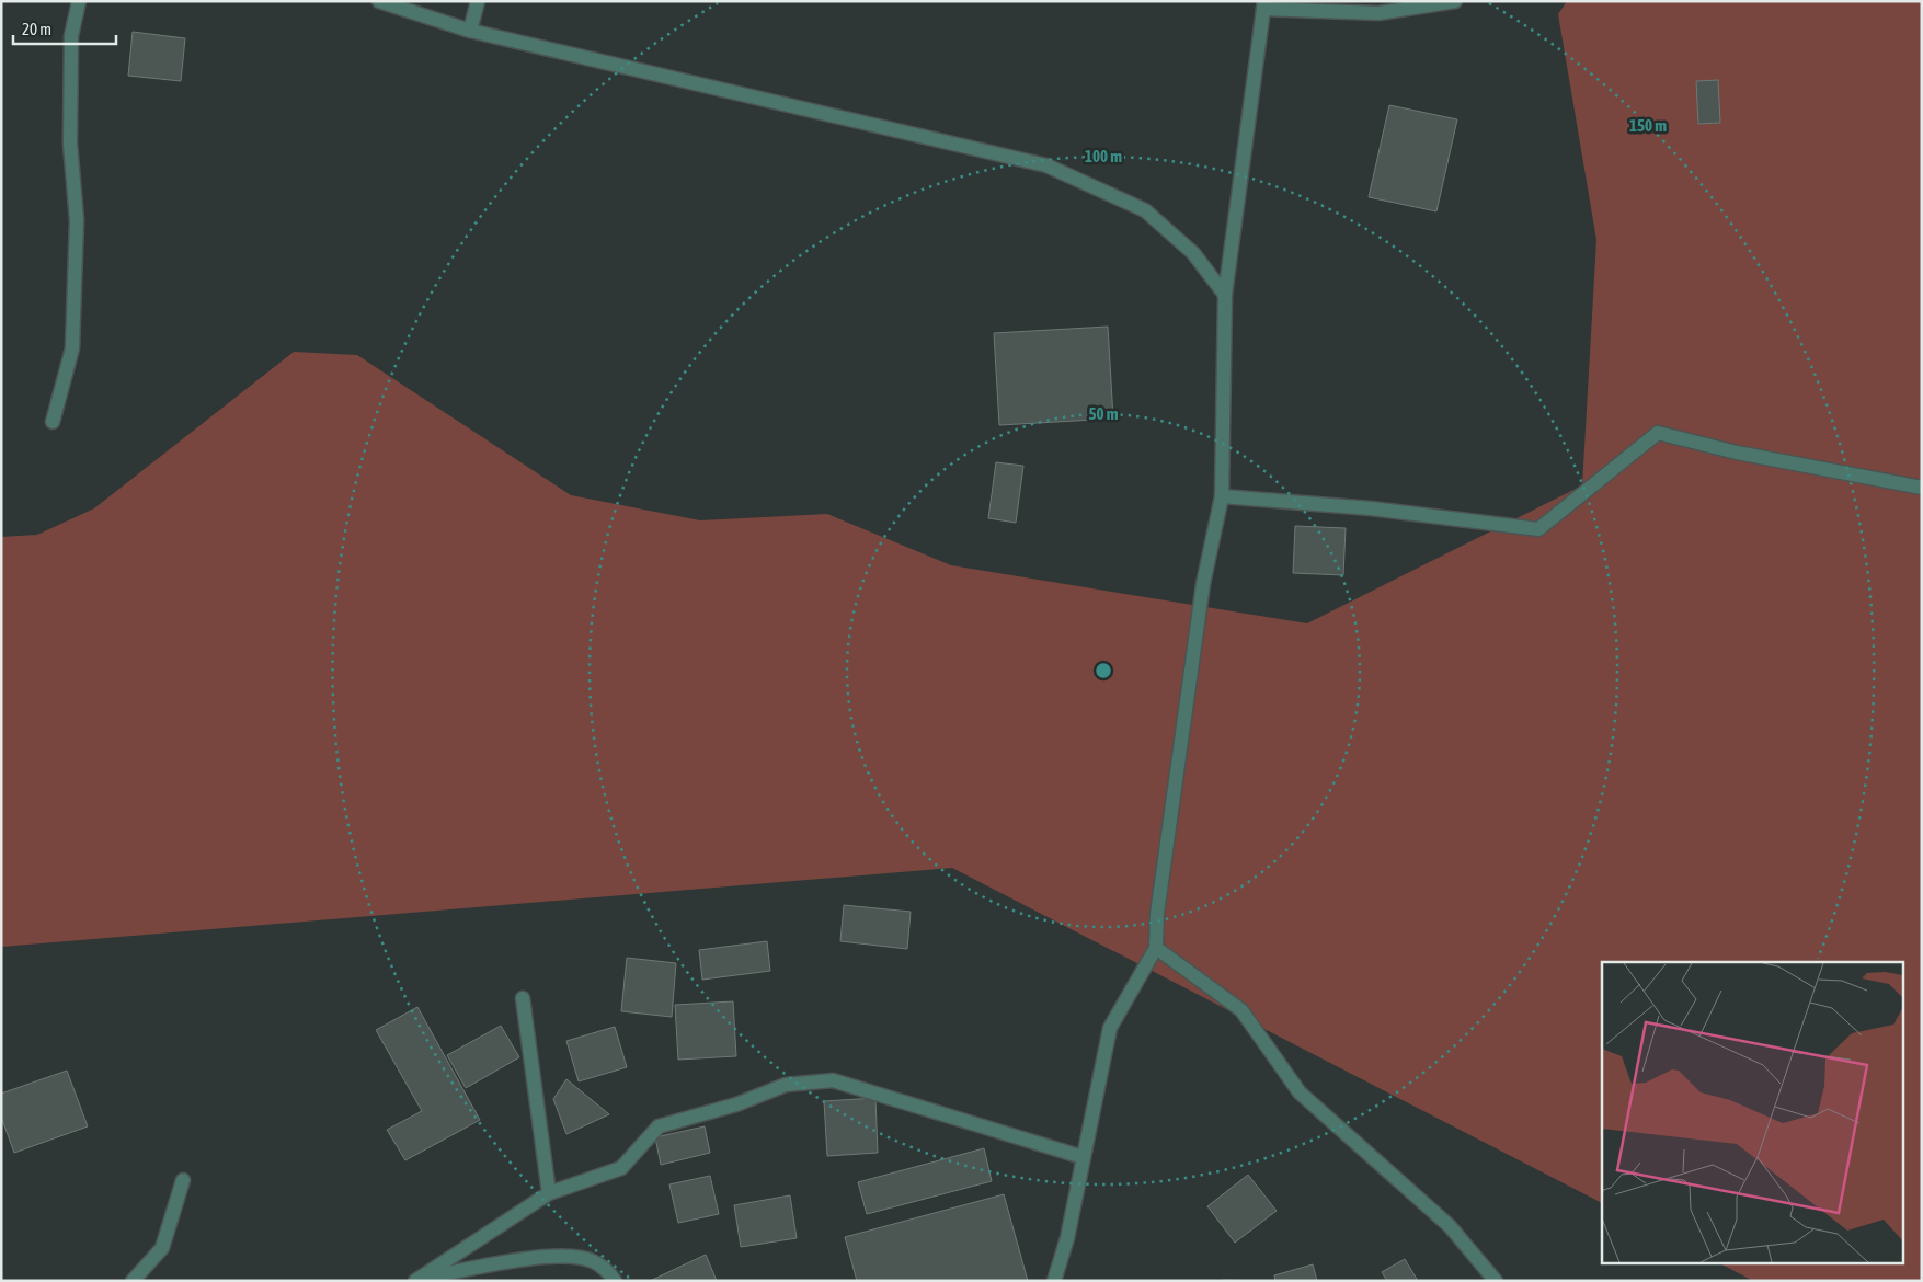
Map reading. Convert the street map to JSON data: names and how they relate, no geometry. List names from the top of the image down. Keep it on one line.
{"scale_bar":"20 m","rings":["150 m","100 m","50 m"]}
